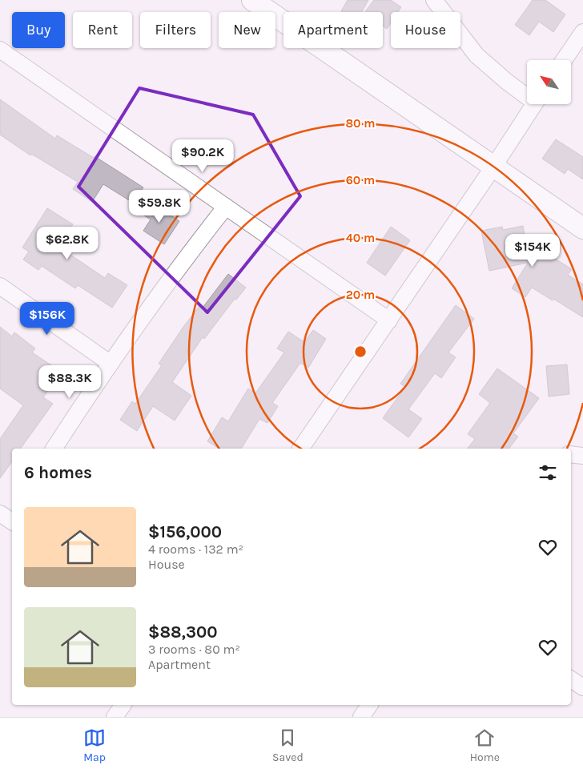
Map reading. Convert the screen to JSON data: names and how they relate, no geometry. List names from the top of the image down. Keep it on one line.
{"north":"top left","page":{"chip":["Buy","Rent","Filters","New","Apartment","House"],"price":["$90.2K","$59.8K","$62.8K","$154K","$156K","$88.3K"],"heading":"6 homes","list":[{"name":"$156,000","note":"4 rooms · 132 m² · House"},{"name":"$88,300","note":"3 rooms · 80 m² · Apartment"}],"tabs":["Map","Saved","Home"]},"rings":["80 m","60 m","40 m","20 m"]}
